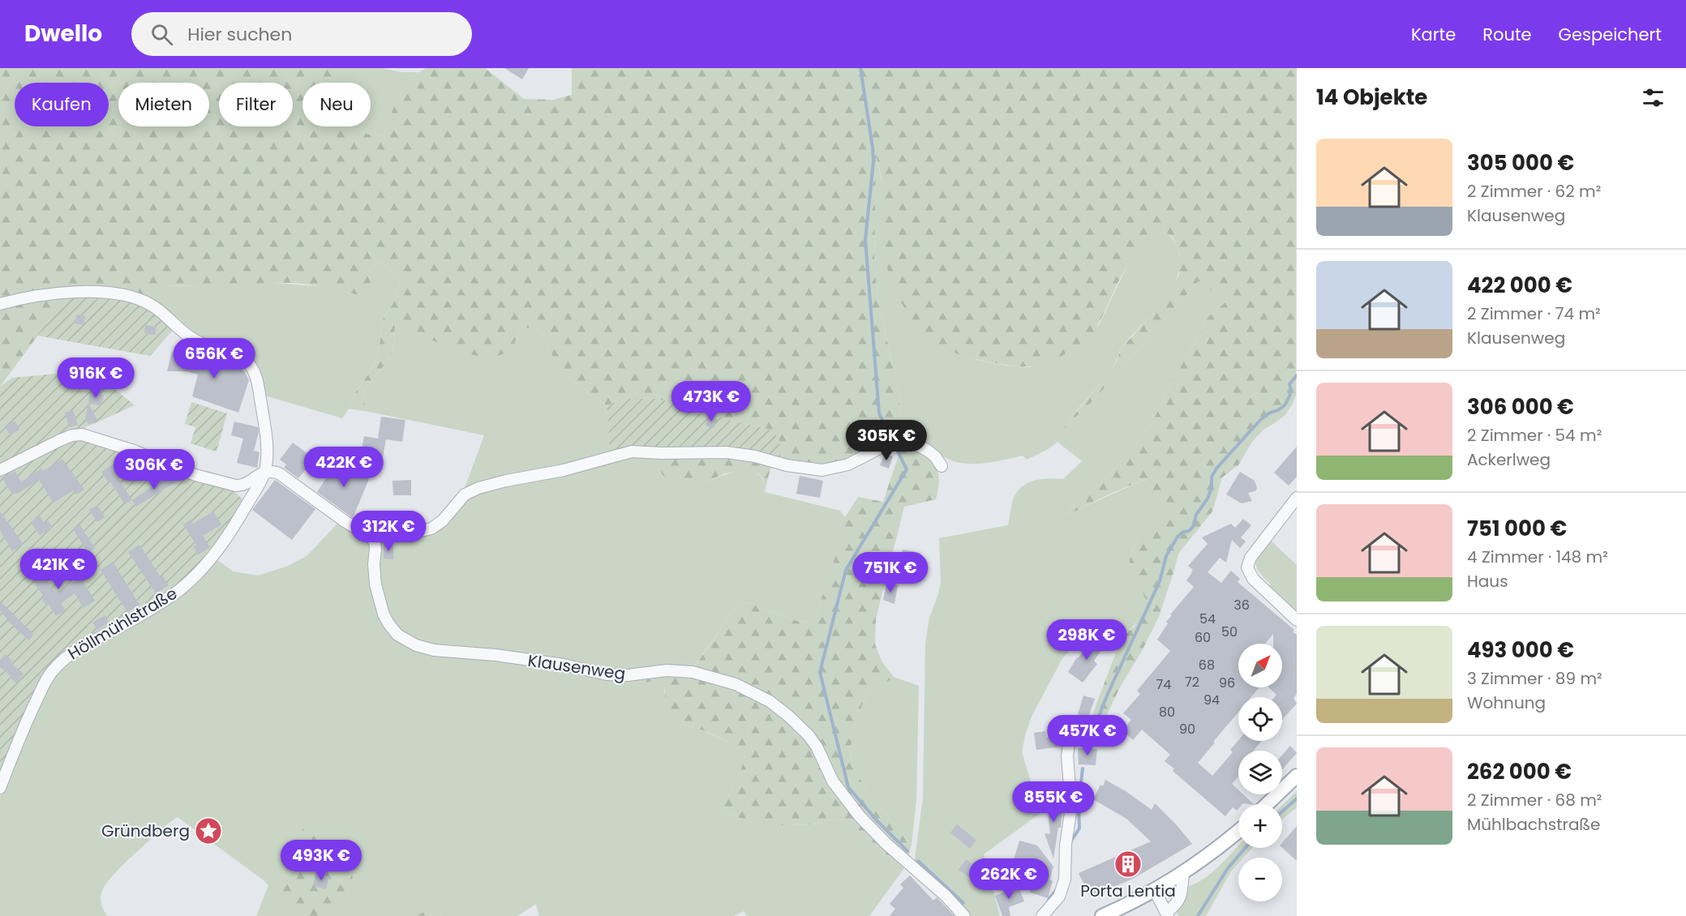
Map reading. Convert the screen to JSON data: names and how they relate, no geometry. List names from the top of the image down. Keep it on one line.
{"streets":{"street":["Höllmühlstraße","Klausenweg"]},"places":{"place":["Gründberg"],"building":["Porta Lentia"]},"house_numbers":["36","54","50","60","68","72","96","74","94","80","90"],"north":"top right","page":{"header":"Dwello","search":"Hier suchen","nav":["Karte","Route","Gespeichert"],"heading":"14 Objekte","chip":["Kaufen","Mieten","Filter","Neu"],"list":[{"name":"305 000 €","note":"2 Zimmer · 62 m² · Klausenweg"},{"name":"422 000 €","note":"2 Zimmer · 74 m² · Klausenweg"},{"name":"306 000 €","note":"2 Zimmer · 54 m² · Ackerlweg"},{"name":"751 000 €","note":"4 Zimmer · 148 m² · Haus"},{"name":"493 000 €","note":"3 Zimmer · 89 m² · Wohnung"},{"name":"262 000 €","note":"2 Zimmer · 68 m² · Mühlbachstraße"}],"price":["656K €","916K €","473K €","305K €","422K €","306K €","312K €","421K €","751K €","298K €","457K €","855K €","493K €","262K €"],"map_buttons":["+","−"]}}
